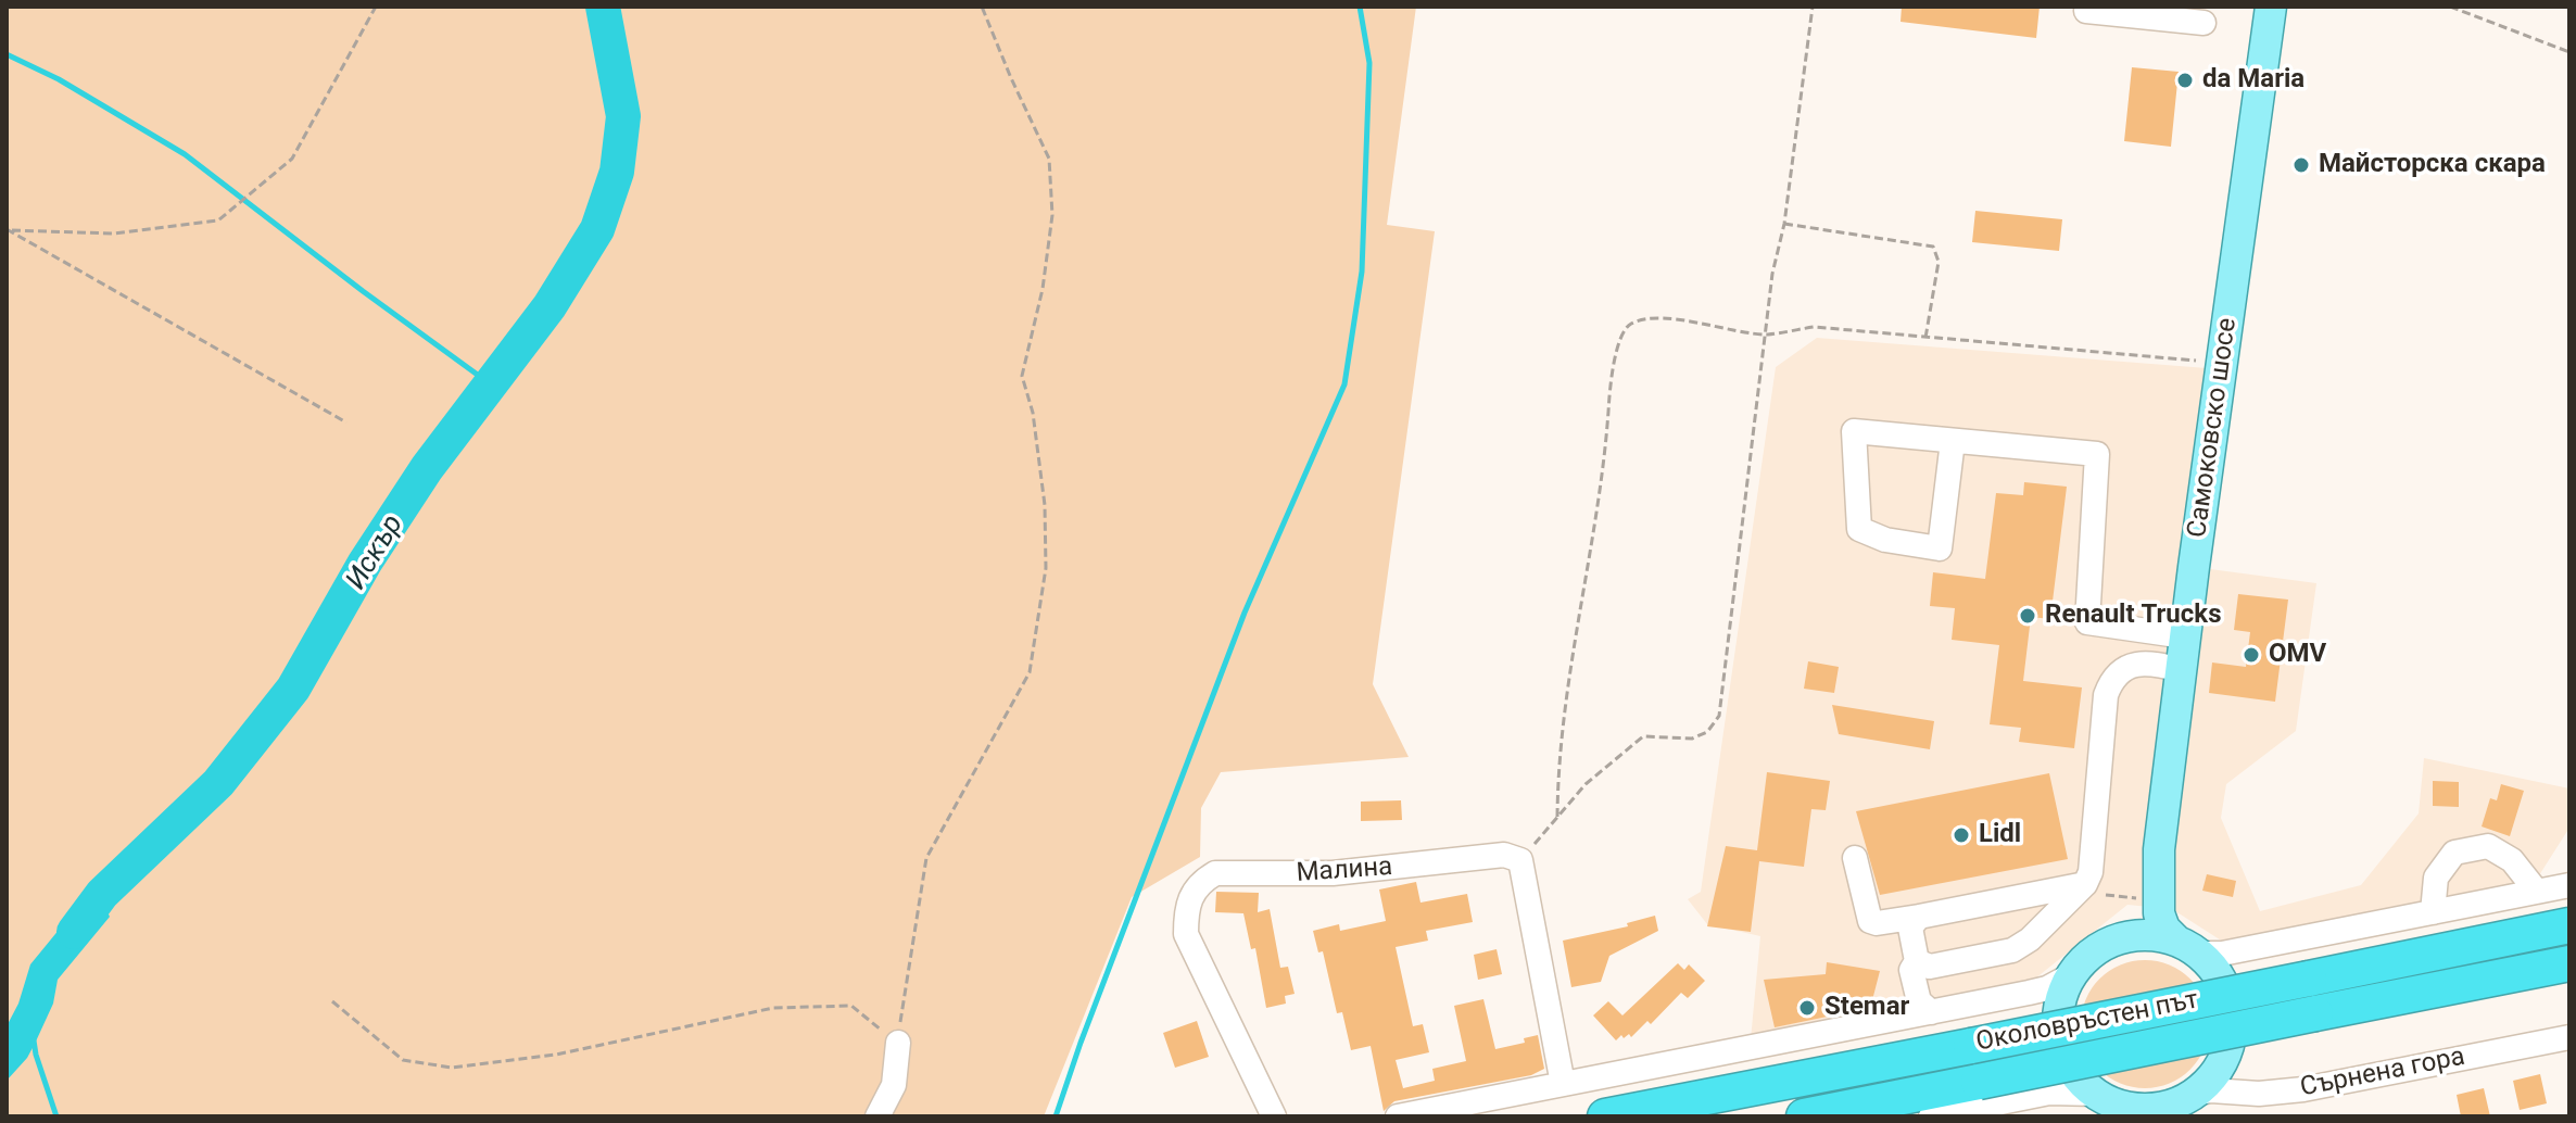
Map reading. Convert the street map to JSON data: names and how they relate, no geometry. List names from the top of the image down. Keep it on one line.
{"streets":{"highway":["Околовръстен път"],"main road":["Самоковско шосе"],"street":["Малина","Сърнена гора"]},"crossings":[["Околовръстен път","Сърнена гора"]],"water":["Искър"],"places":["da Maria","Майсторска скара","Renault Trucks","OMV","Lidl","Stemar"]}
